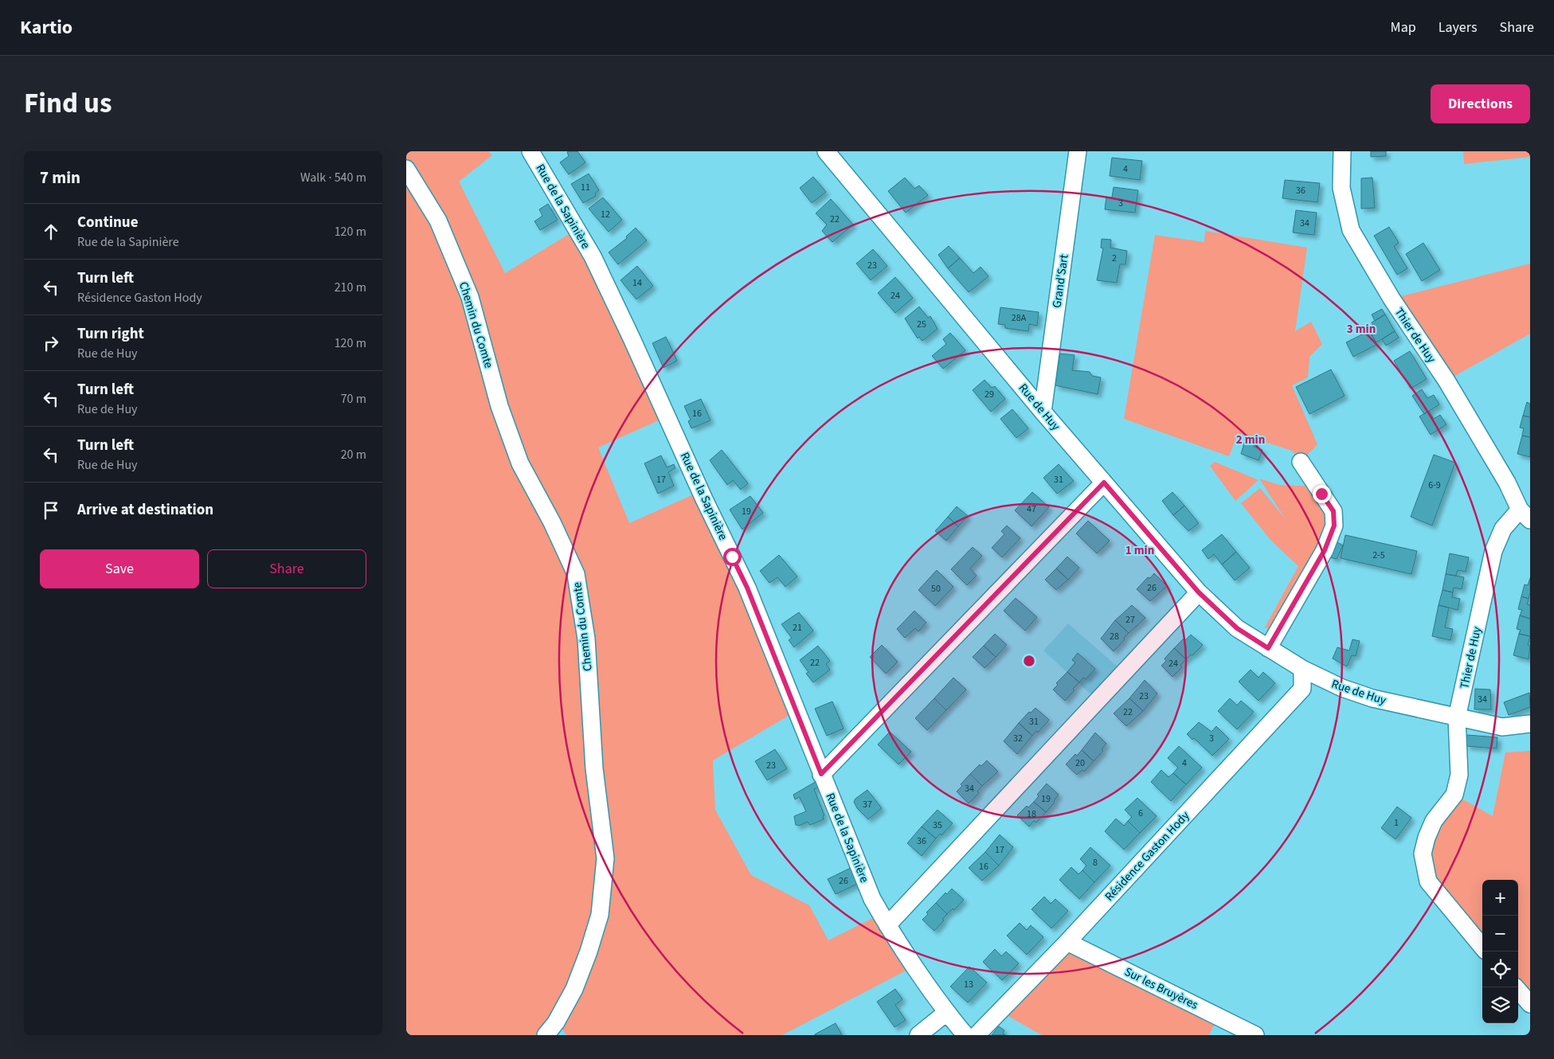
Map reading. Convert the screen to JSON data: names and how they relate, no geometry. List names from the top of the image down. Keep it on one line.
{"streets":{"street":["Rue de la Sapinière","Grand'Sart","Chemin du Comte","Thier de Huy","Rue de Huy","Résidence Gaston Hody","Sur les Bruyères"]},"crossings":[["Grand'Sart","Rue de Huy"],["Thier de Huy","Rue de Huy"],["Rue de Huy","Résidence Gaston Hody"],["Résidence Gaston Hody","Sur les Bruyères"]],"house_numbers":["4","11","36","3","12","22","34","2","23","14","24","28A","25","29","16","17","31","6-9","47","19","2-5","26","50","27","21","28","22","24","23","34","22","31","32","3","20","4","23","34","19","37","6","18","1","35","36","17","8","16","26","13"],"page":{"header":"Kartio","nav":["Map","Layers","Share"],"title":"Find us","buttons":["Directions",["Save","Share"]],"heading":["7 min","Walk · 540 m"],"list":[["Continue","Rue de la Sapinière","120 m"],["Turn left","Résidence Gaston Hody","210 m"],["Turn right","Rue de Huy","120 m"],["Turn left","Rue de Huy","70 m"],["Turn left","Rue de Huy","20 m"],"Arrive at destination"],"map_buttons":["+","−"]},"rings":["3 min","2 min","1 min"]}
